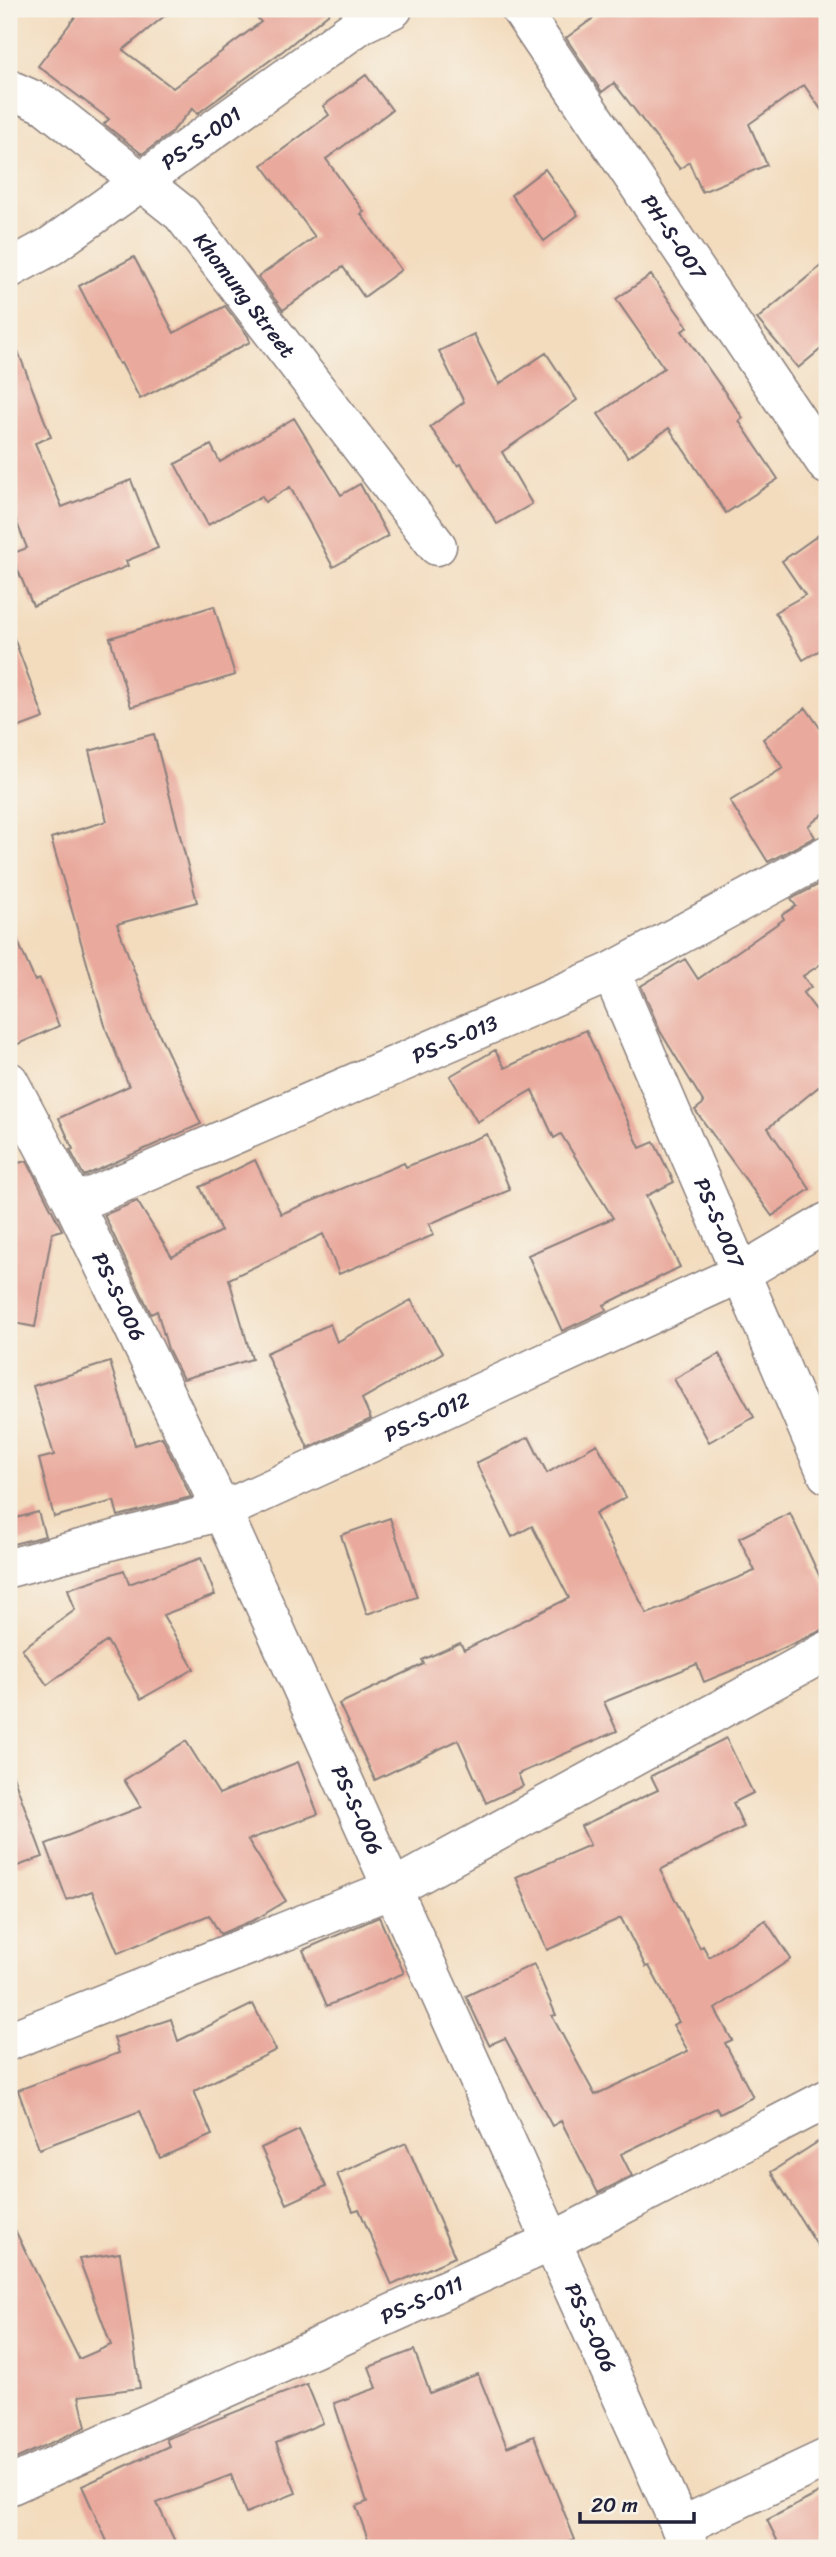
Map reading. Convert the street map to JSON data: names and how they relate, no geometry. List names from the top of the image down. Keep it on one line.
{"streets":{"street":["PS-S-001","PH-S-007","Khomung Street","PS-S-013","PS-S-007","PS-S-006","PS-S-012","PS-S-011"]},"crossings":[["PS-S-001","Khomung Street"],["PS-S-013","PS-S-007"],["PS-S-013","PS-S-006"],["PS-S-007","PS-S-012"],["PS-S-006","PS-S-012"],["PS-S-006","PS-S-011"]],"scale_bar":"20 m"}
